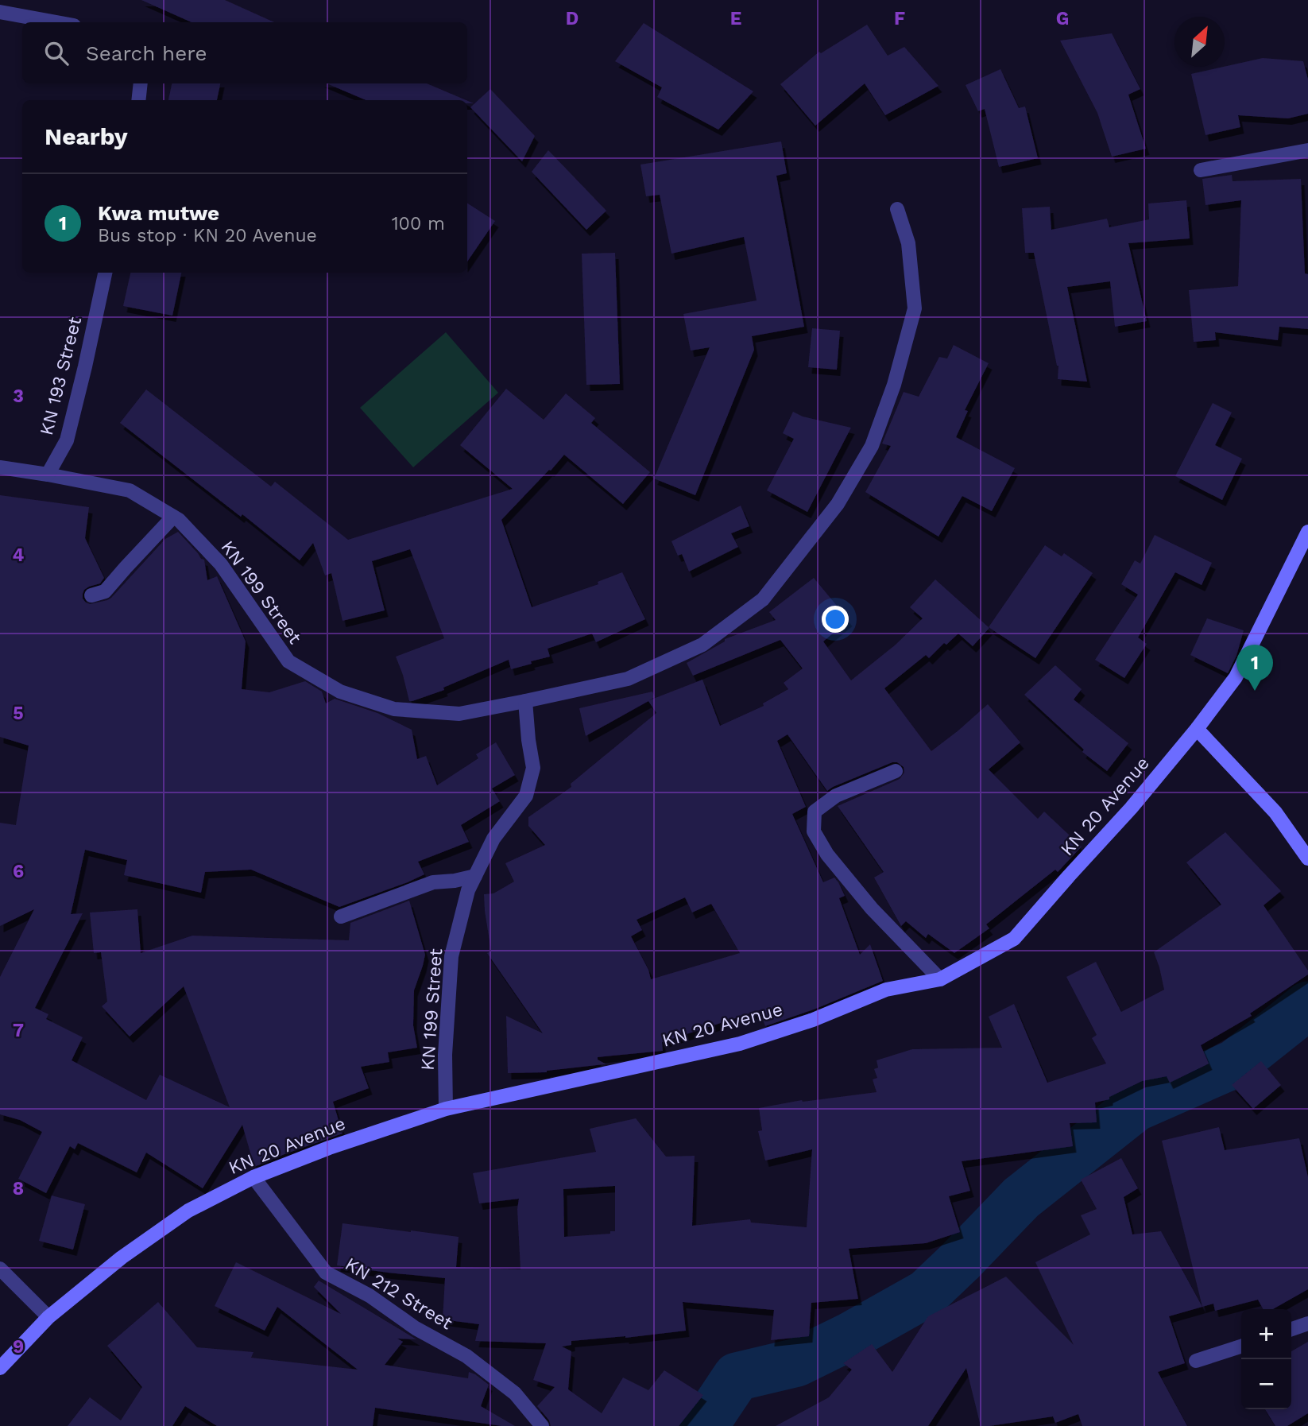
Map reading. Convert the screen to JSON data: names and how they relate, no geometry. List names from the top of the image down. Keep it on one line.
{"streets":{"main road":["KN 20 Avenue"],"street":["KN 193 Street","KN 199 Street","KN 212 Street"]},"crossings":[["KN 193 Street","KN 199 Street"],["KN 199 Street","KN 20 Avenue"],["KN 20 Avenue","KN 212 Street"]],"north":"top right","page":{"search":"Search here","heading":"Nearby","list":[{"mark":"1","name":"Kwa mutwe","note":"Bus stop · KN 20 Avenue","value":"100 m"}],"pins":"1","map_buttons":["+","−"]},"grid":{"columns":["D","E","F","G"],"rows":["3","4","5","6","7","8","9"]}}
